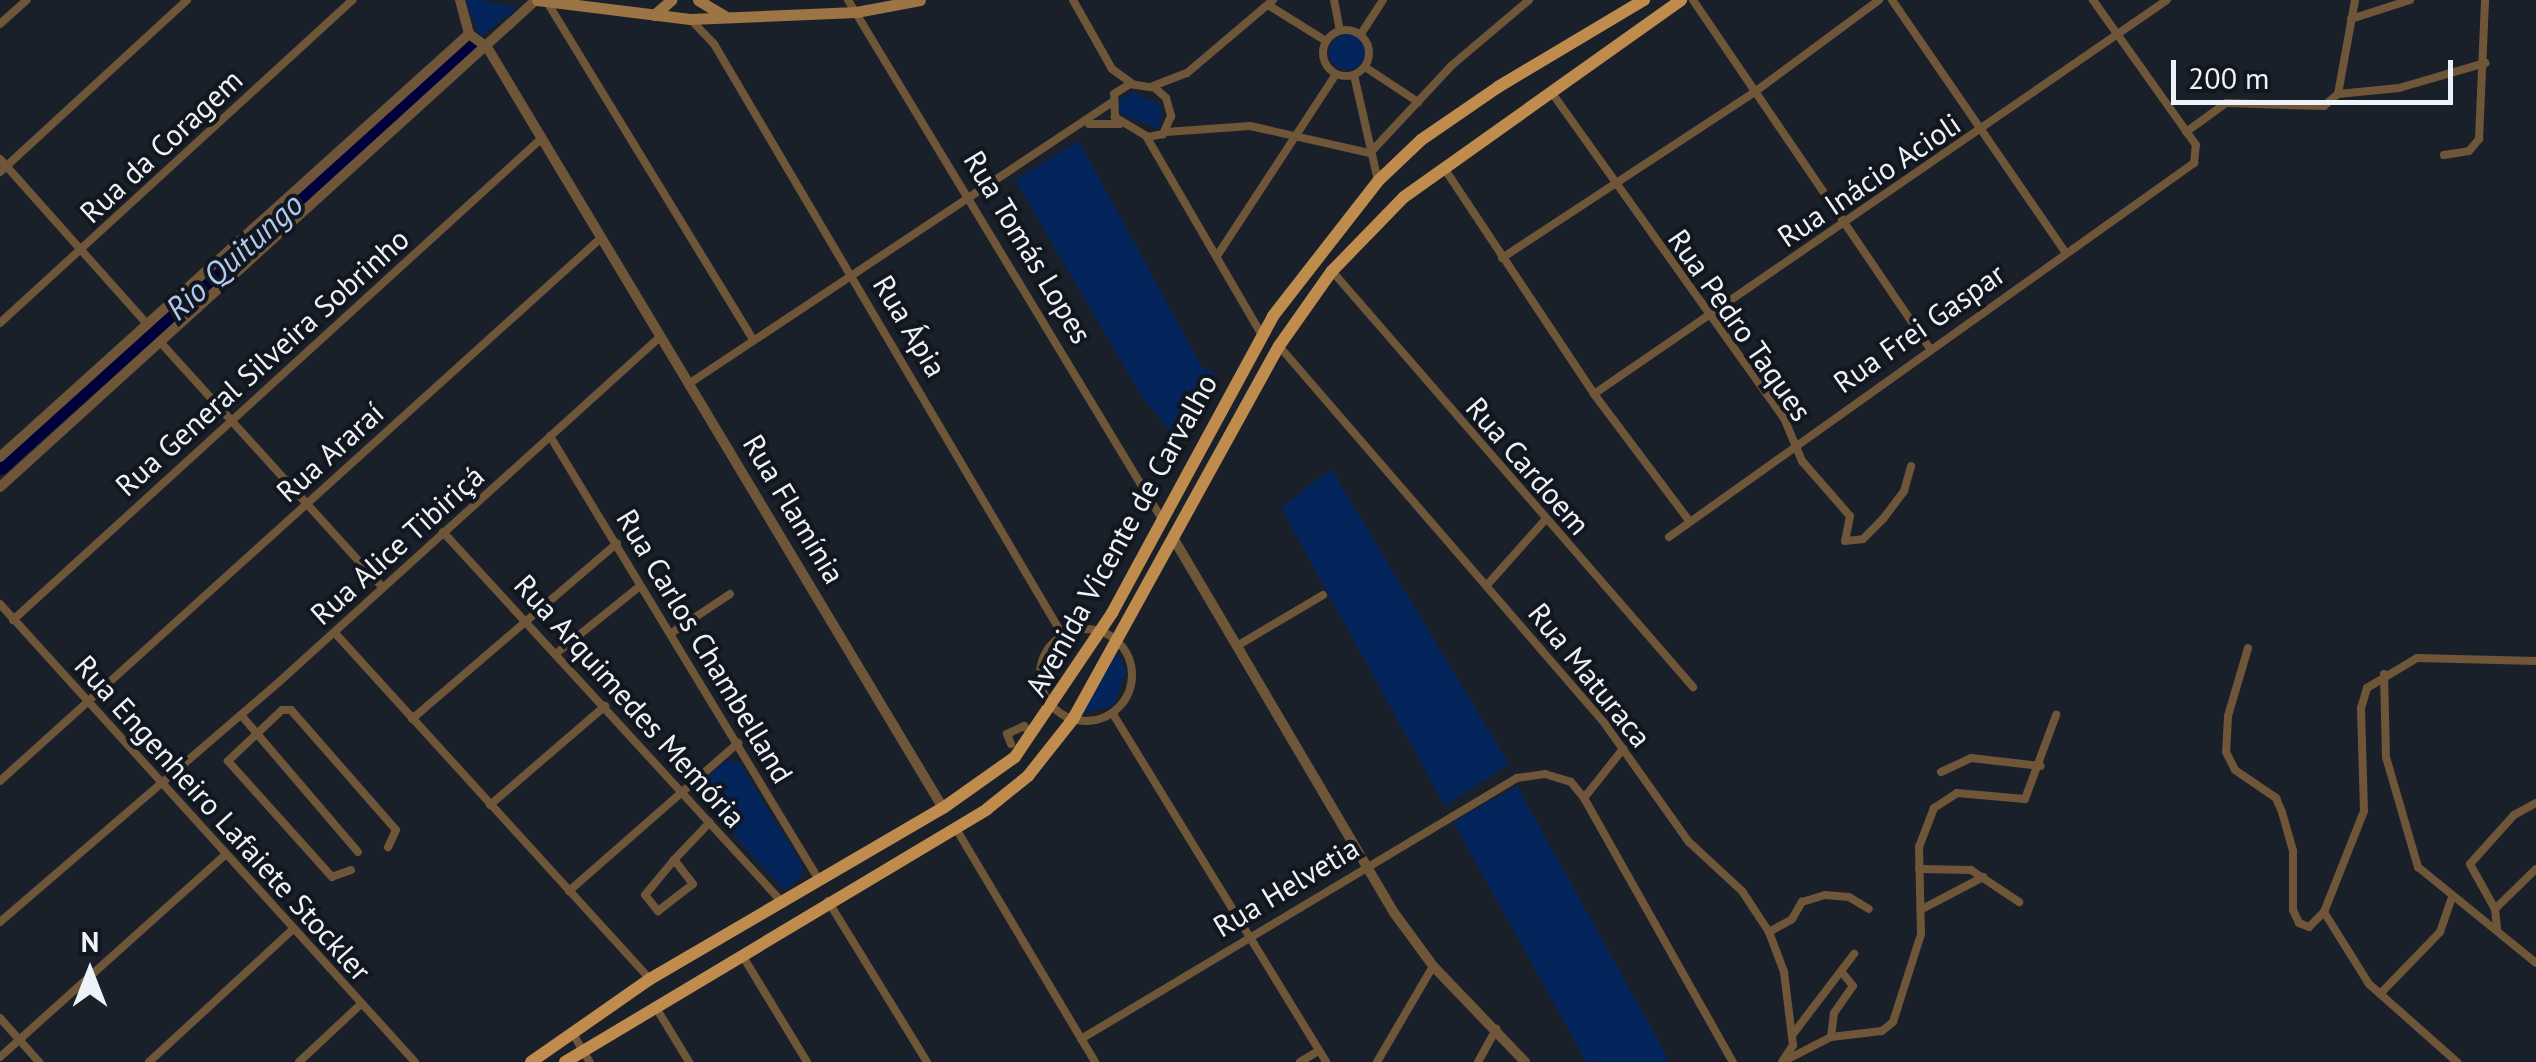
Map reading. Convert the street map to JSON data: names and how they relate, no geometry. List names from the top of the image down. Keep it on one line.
{"streets":{"main road":["Avenida Vicente de Carvalho"],"street":["Rua da Coragem","Rua Inácio Acioli","Rua Tomás Lopes","Rua Pedro Taques","Rua Ápia","Rua Frei Gaspar","Rua General Silveira Sobrinho","Rua Araraí","Rua Cardoem","Rua Flamínia","Rua Alice Tibiriçá","Rua Carlos Chambelland","Rua Maturaca","Rua Arquimedes Memória","Rua Engenheiro Lafaiete Stockler","Rua Helvetia"]},"crossings":[["Rua Inácio Acioli","Rua Pedro Taques"],["Rua Tomás Lopes","Avenida Vicente de Carvalho"],["Rua Pedro Taques","Rua Frei Gaspar"],["Rua Pedro Taques","Avenida Vicente de Carvalho"],["Rua General Silveira Sobrinho","Rua Flamínia"],["Rua General Silveira Sobrinho","Rua Engenheiro Lafaiete Stockler"],["Rua Araraí","Rua Flamínia"],["Rua Araraí","Rua Engenheiro Lafaiete Stockler"],["Rua Cardoem","Avenida Vicente de Carvalho"],["Rua Flamínia","Avenida Vicente de Carvalho"],["Rua Flamínia","Rua Alice Tibiriçá"],["Avenida Vicente de Carvalho","Rua Carlos Chambelland"],["Avenida Vicente de Carvalho","Rua Maturaca"],["Avenida Vicente de Carvalho","Rua Arquimedes Memória"],["Rua Alice Tibiriçá","Rua Carlos Chambelland"],["Rua Alice Tibiriçá","Rua Arquimedes Memória"],["Rua Alice Tibiriçá","Rua Engenheiro Lafaiete Stockler"]],"water":["Rio Quitungo"],"scale_bar":"200 m","north":"top"}
